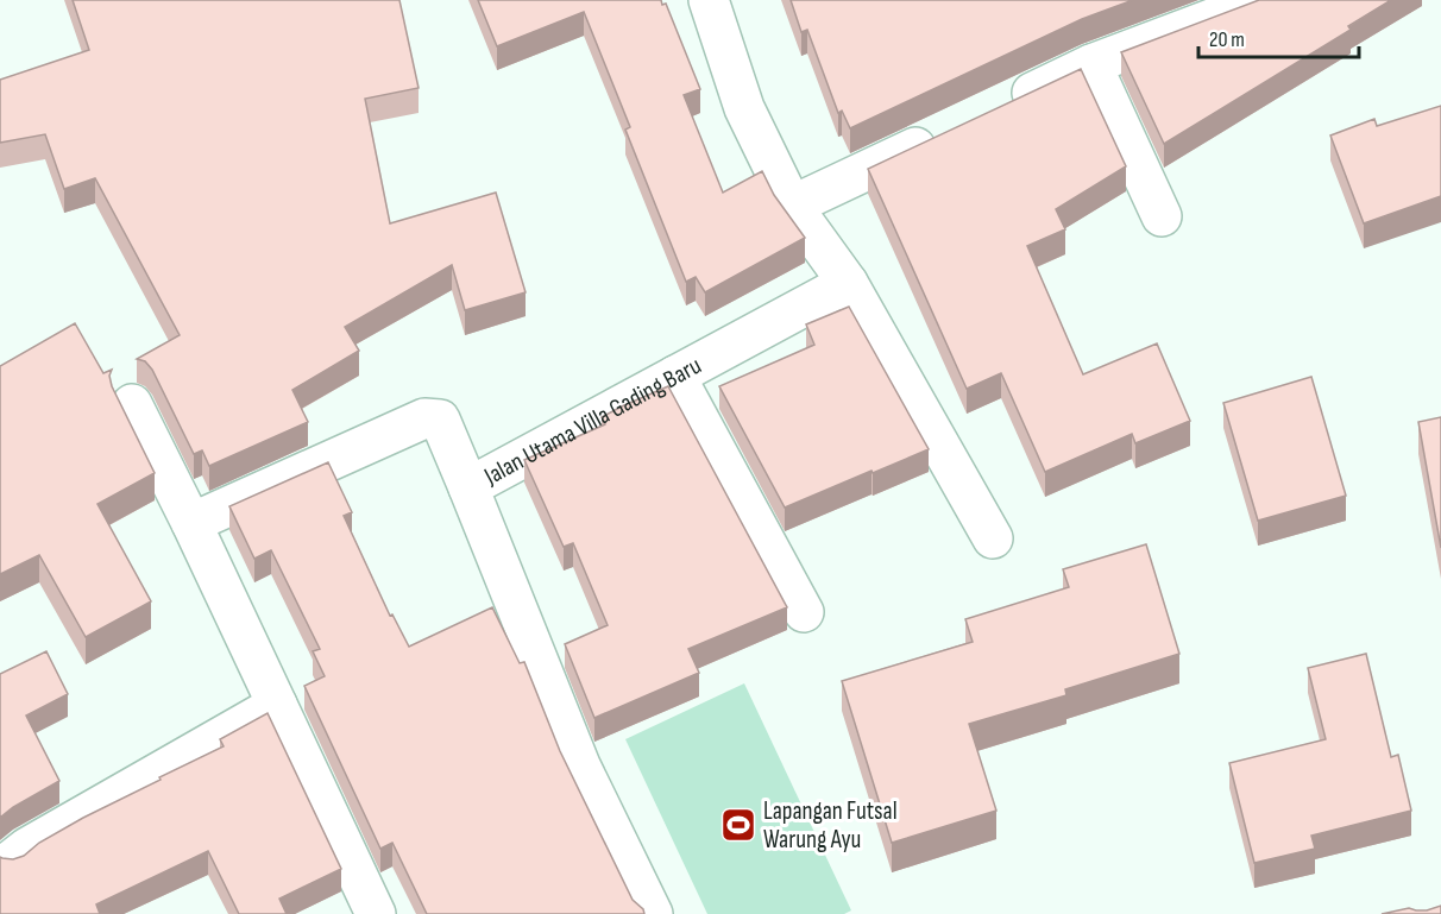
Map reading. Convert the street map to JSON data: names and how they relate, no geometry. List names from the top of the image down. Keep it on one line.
{"streets":{"street":["Jalan Utama Villa Gading Baru"]},"places":{"sports":["Lapangan Futsal Warung Ayu"]},"scale_bar":"20 m"}
